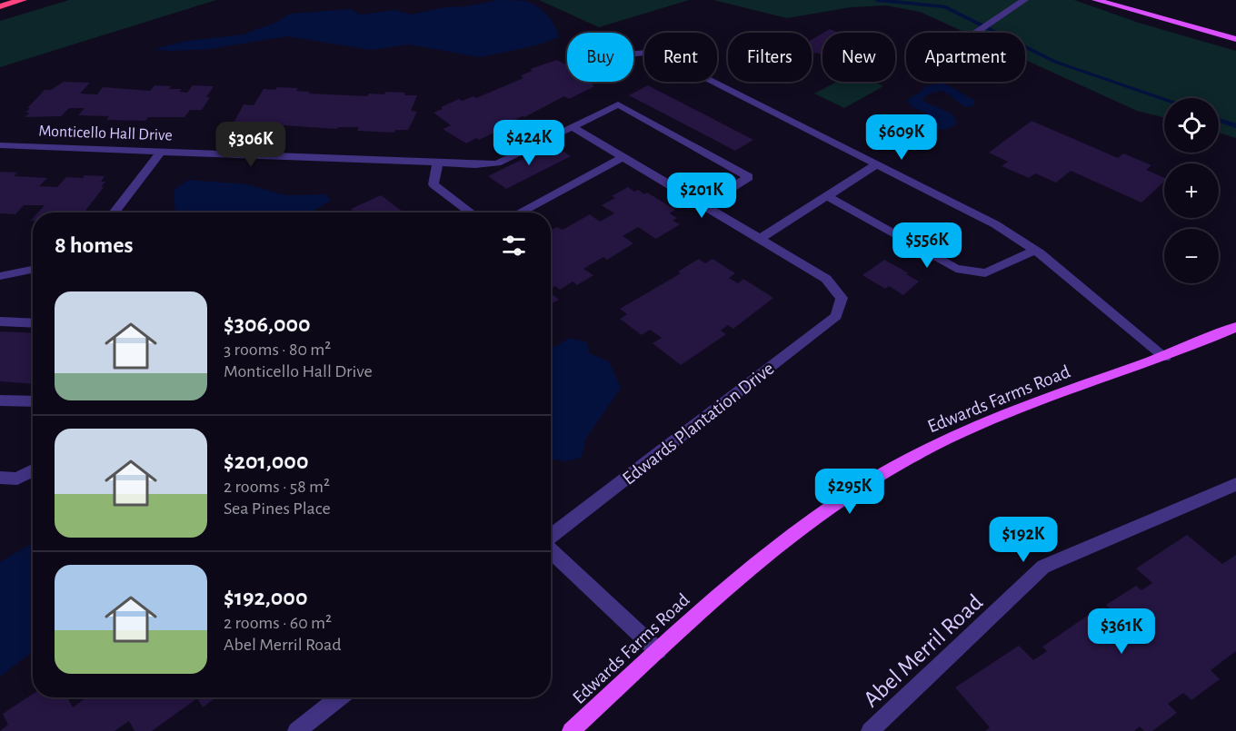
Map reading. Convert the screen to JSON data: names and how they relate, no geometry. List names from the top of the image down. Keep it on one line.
{"streets":{"main road":["Edwards Farms Road"],"street":["Monticello Hall Drive","Edwards Plantation Drive","Abel Merril Road"]},"crossings":[["Edwards Farms Road","Edwards Plantation Drive"]],"page":{"chip":["Buy","Rent","Filters","New","Apartment"],"map_buttons":["+","−"],"price":["$609K","$424K","$306K","$201K","$556K","$295K","$192K","$361K"],"heading":"8 homes","list":[{"name":"$306,000","note":"3 rooms · 80 m² · Monticello Hall Drive"},{"name":"$201,000","note":"2 rooms · 58 m² · Sea Pines Place"},{"name":"$192,000","note":"2 rooms · 60 m² · Abel Merril Road"}]}}
